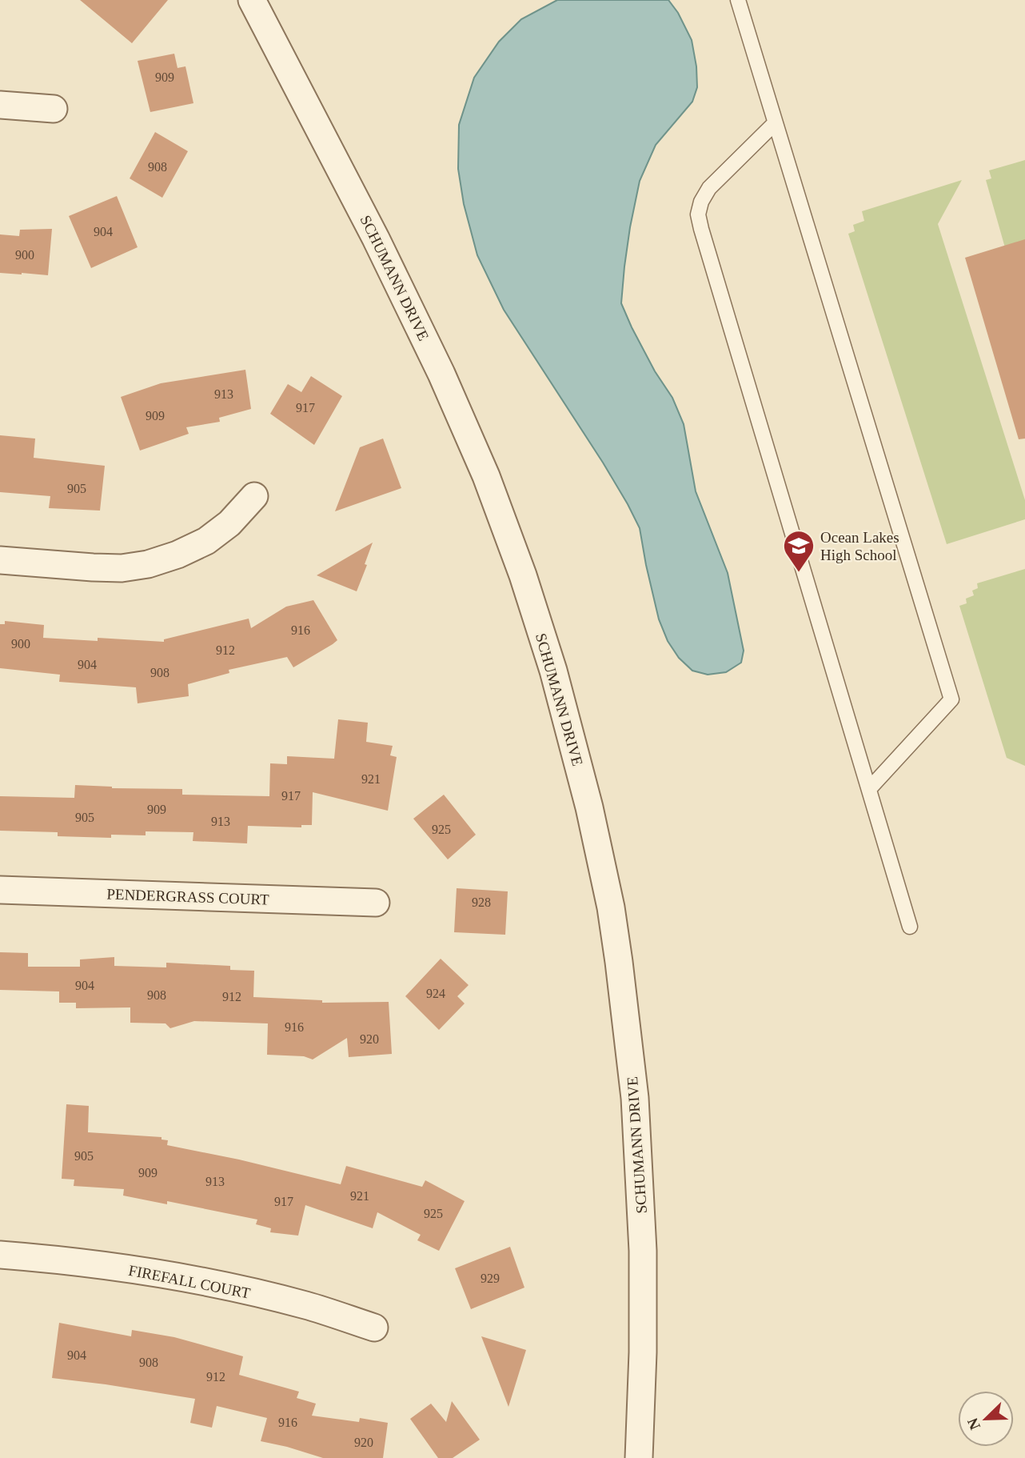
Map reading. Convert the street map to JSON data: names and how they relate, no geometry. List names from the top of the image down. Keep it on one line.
{"streets":{"street":["SCHUMANN DRIVE","PENDERGRASS COURT","FIREFALL COURT"]},"places":{"school or university":["Ocean Lakes High School"]},"house_numbers":["909","908","904","900","913","917","909","905","916","900","912","904","908","921","917","909","905","913","925","928","904","924","908","912","916","920","905","909","913","921","917","925","929","904","908","912","916","920"],"north":"bottom left"}
